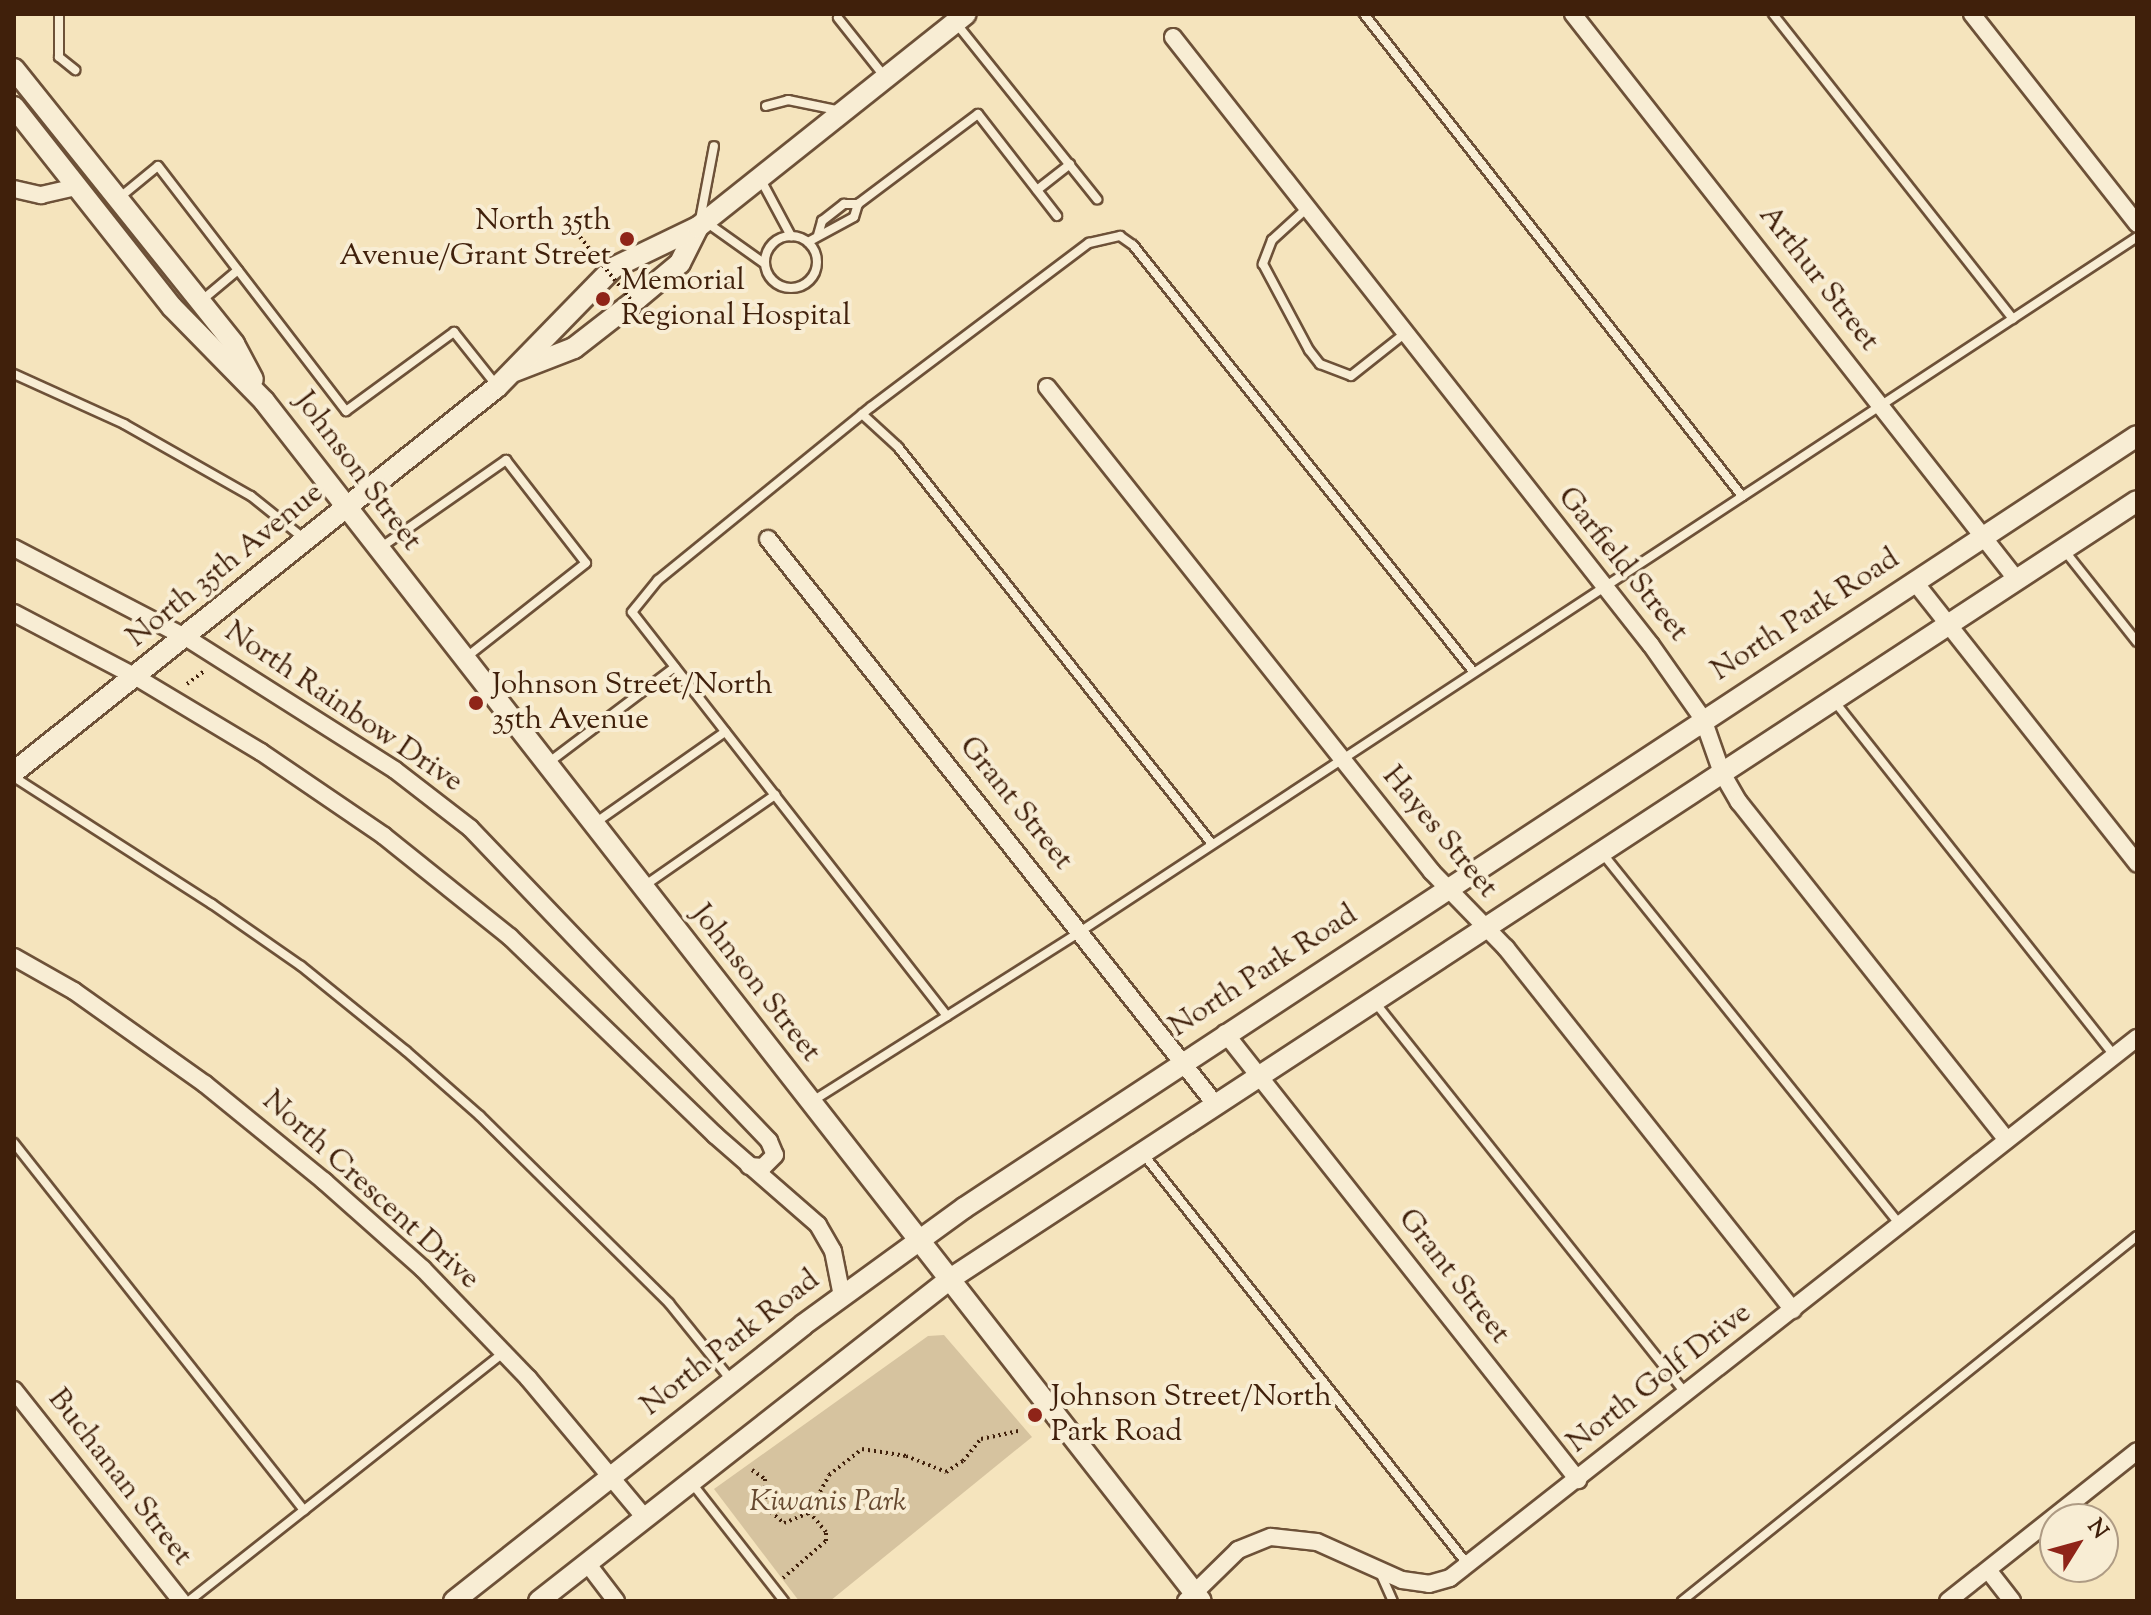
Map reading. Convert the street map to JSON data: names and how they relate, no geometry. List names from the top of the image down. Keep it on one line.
{"streets":{"street":["Arthur Street","Johnson Street","Garfield Street","North 35th Avenue","North Park Road","North Rainbow Drive","Grant Street","Hayes Street","North Crescent Drive","North Golf Drive","Buchanan Street"]},"crossings":[["Arthur Street","North Park Road"],["Johnson Street","North 35th Avenue"],["Johnson Street","North Park Road"],["Johnson Street","North Golf Drive"],["Garfield Street","North Park Road"],["Garfield Street","North Golf Drive"],["North 35th Avenue","North Rainbow Drive"],["North Park Road","Grant Street"],["North Park Road","Hayes Street"],["North Park Road","North Crescent Drive"],["Grant Street","North Golf Drive"],["Hayes Street","North Golf Drive"]],"parks":["Kiwanis Park"],"places":["North 35th Avenue/Grant Street","Memorial Regional Hospital","Johnson Street/North 35th Avenue","Johnson Street/North Park Road"],"north":"top right"}
